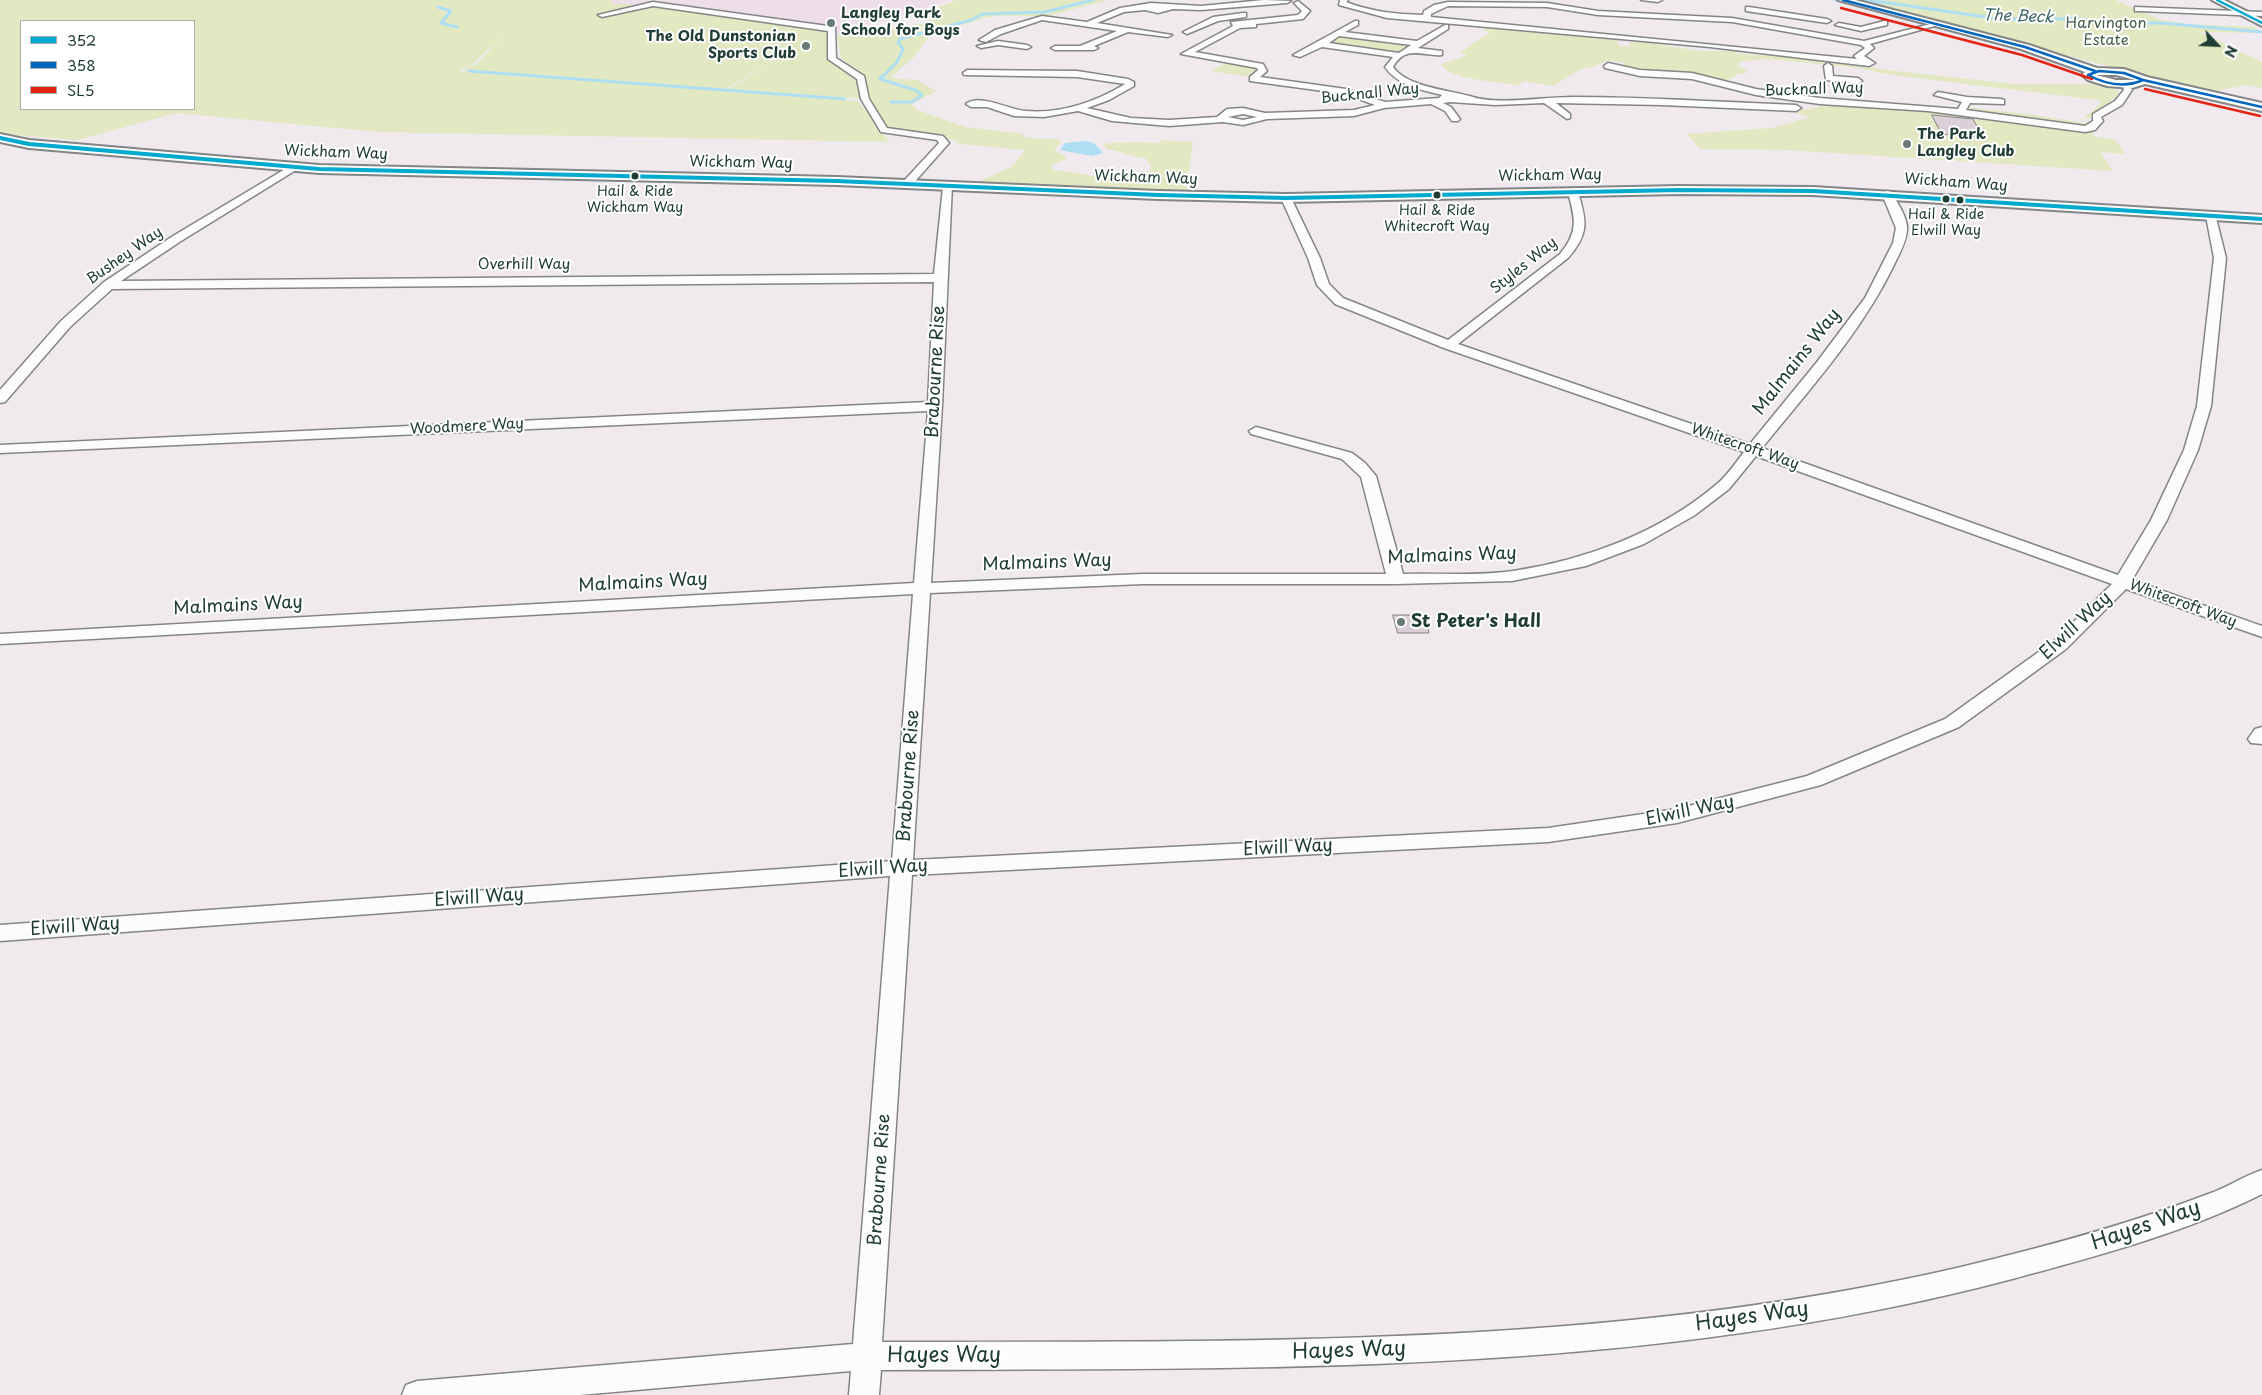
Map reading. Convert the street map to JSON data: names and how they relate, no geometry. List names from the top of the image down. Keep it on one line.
{"streets":{"street":["Bucknall Way","Wickham Way","Bushey Way","Overhill Way","Styles Way","Malmains Way","Brabourne Rise","Woodmere Way","Whitecroft Way","Elwill Way","Hayes Way"]},"crossings":[["Wickham Way","Bushey Way"],["Wickham Way","Styles Way"],["Wickham Way","Malmains Way"],["Wickham Way","Brabourne Rise"],["Wickham Way","Whitecroft Way"],["Wickham Way","Elwill Way"],["Bushey Way","Overhill Way"],["Overhill Way","Brabourne Rise"],["Styles Way","Whitecroft Way"],["Malmains Way","Brabourne Rise"],["Malmains Way","Whitecroft Way"],["Brabourne Rise","Woodmere Way"],["Brabourne Rise","Elwill Way"],["Brabourne Rise","Hayes Way"],["Whitecroft Way","Elwill Way"]],"water":["The Beck"],"parks":["Harvington Estate"],"places":["Langley Park School for Boys","The Old Dunstonian Sports Club","The Park Langley Club","Hail & Ride Wickham Way","Hail & Ride Whitecroft Way","Hail & Ride Elwill Way","St Peter's Hall"],"lines":["transit line 352","transit line 358","transit line SL5"],"legend":["352","358","SL5"],"north":"bottom right"}
